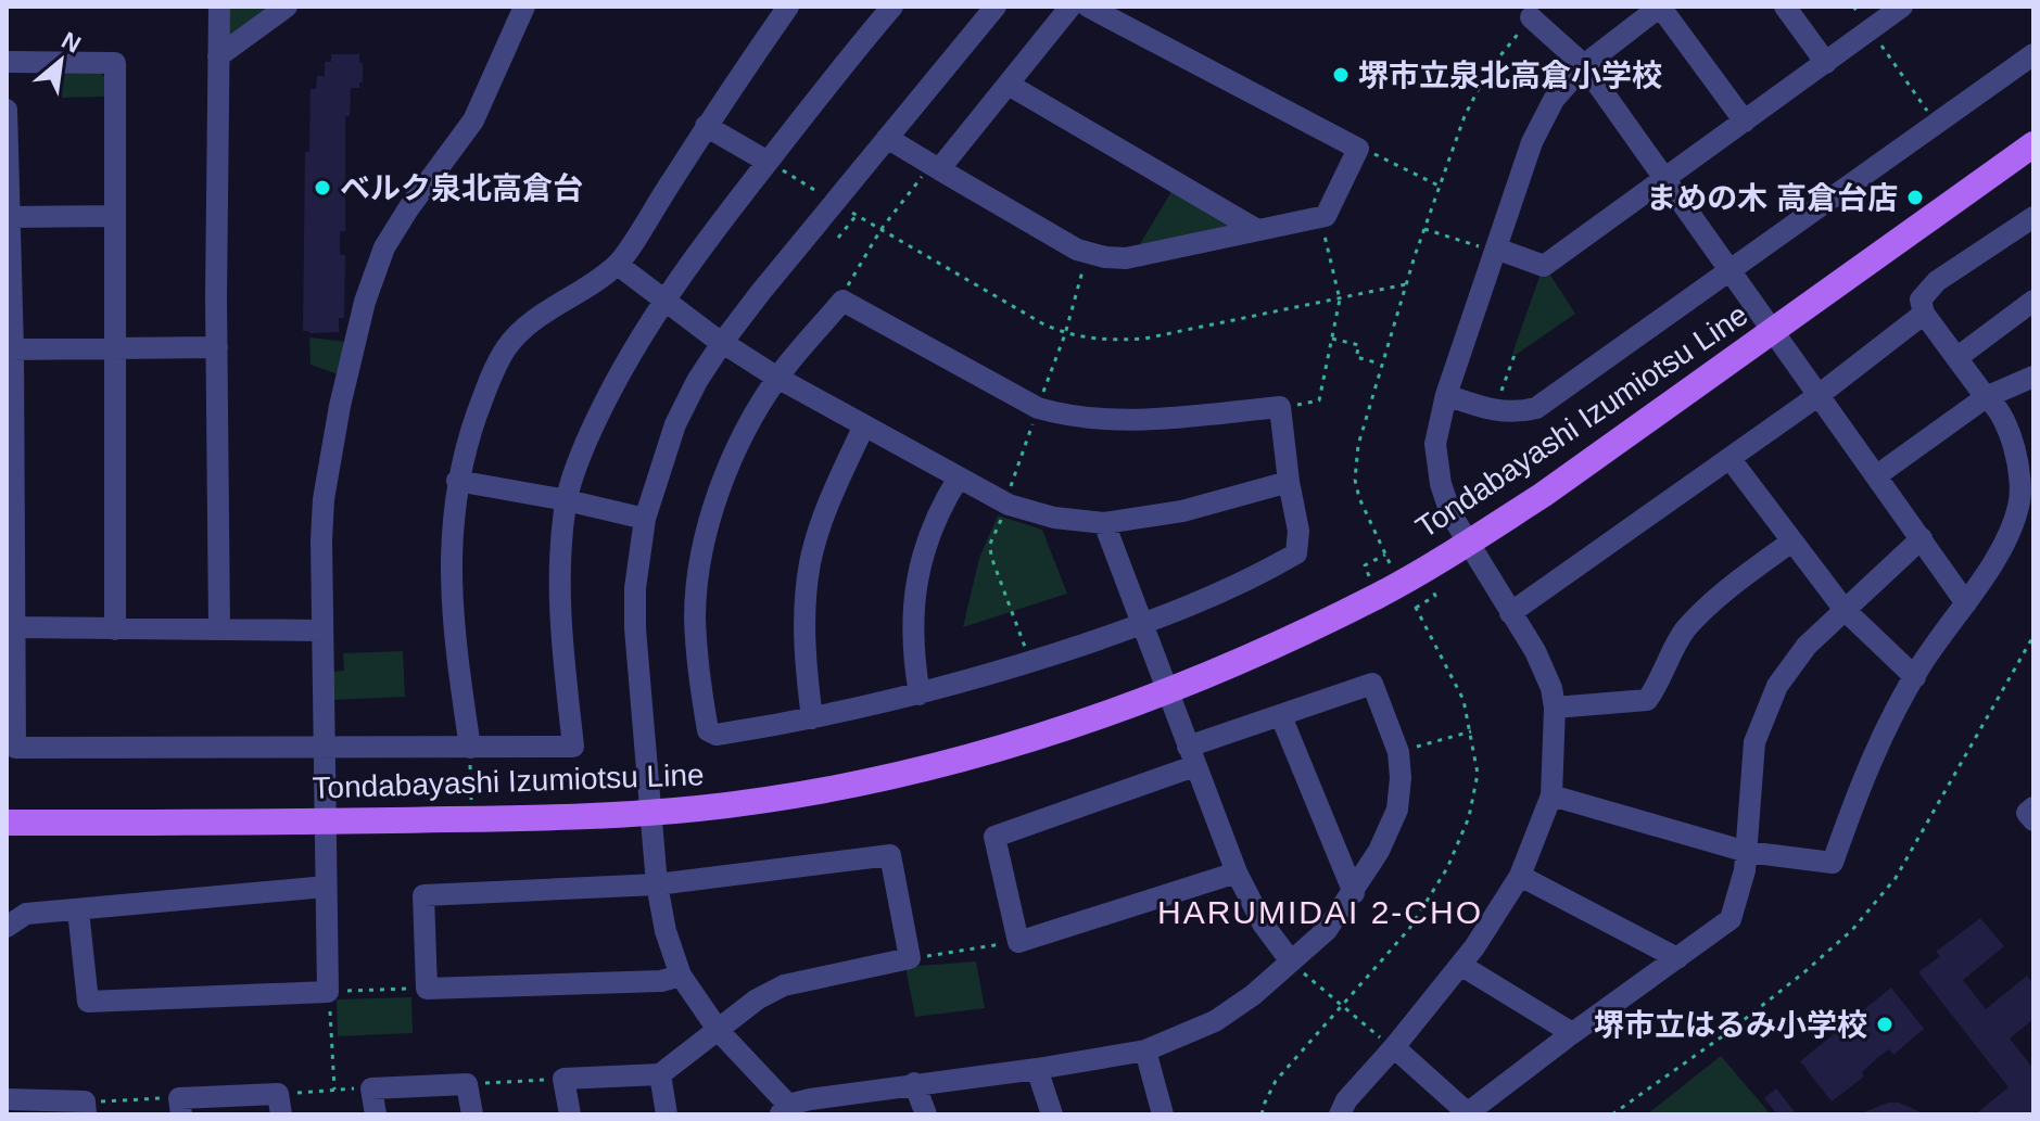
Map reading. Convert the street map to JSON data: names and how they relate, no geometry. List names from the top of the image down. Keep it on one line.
{"streets":{"main road":["Tondabayashi Izumiotsu Line"]},"districts":["HARUMIDAI 2-CHO"],"places":["堺市立泉北高倉小学校","ベルク泉北高倉台","まめの木 高倉台店","堺市立はるみ小学校"],"north":"top right"}
